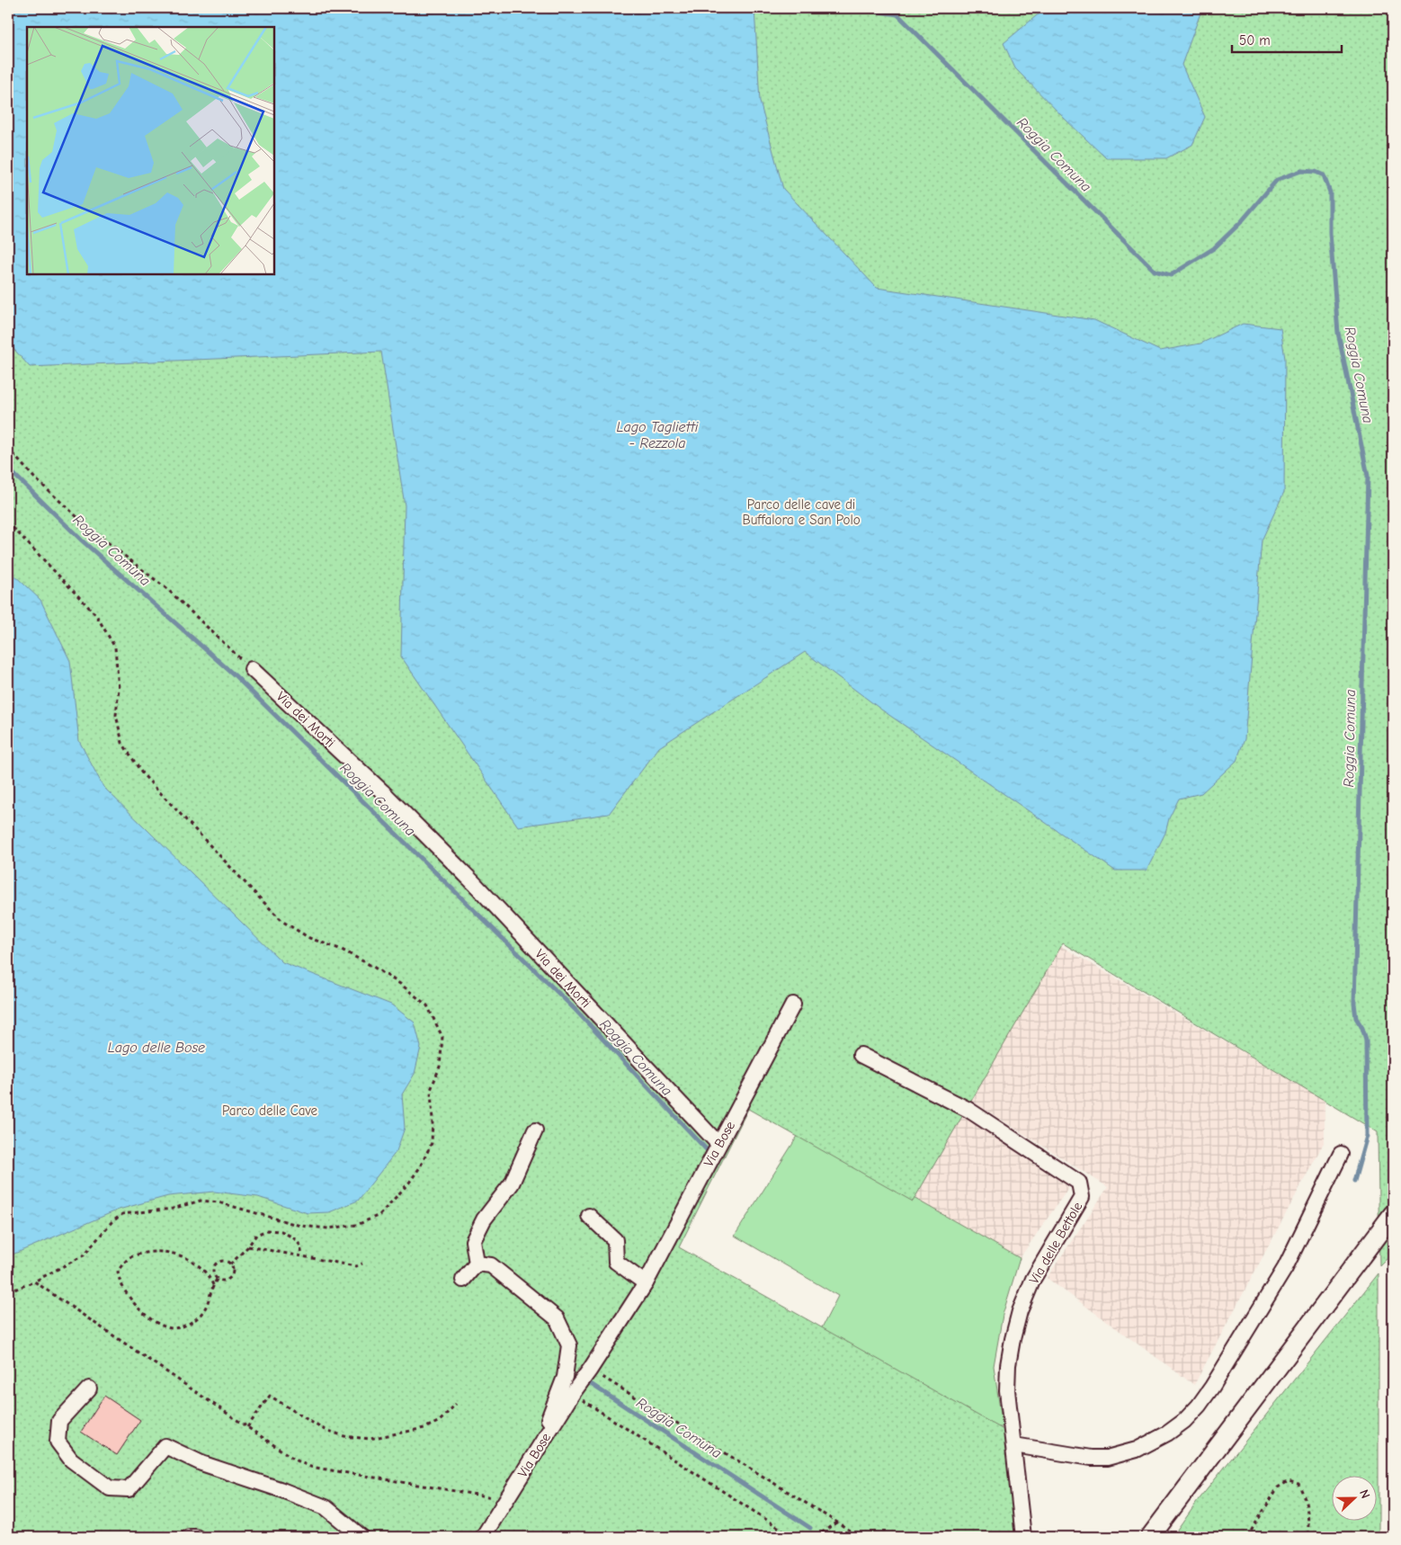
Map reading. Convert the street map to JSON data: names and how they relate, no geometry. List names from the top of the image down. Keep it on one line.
{"streets":{"street":["Via dei Morti","Via Bose","Via delle Bettole"]},"crossings":[["Via dei Morti","Via Bose"]],"water":["Roggia Comuna","Lago Taglietti - Rezzola","Lago delle Bose"],"parks":["Parco delle cave di Buffalora e San Polo","Parco delle Cave"],"scale_bar":"50 m","north":"right"}
